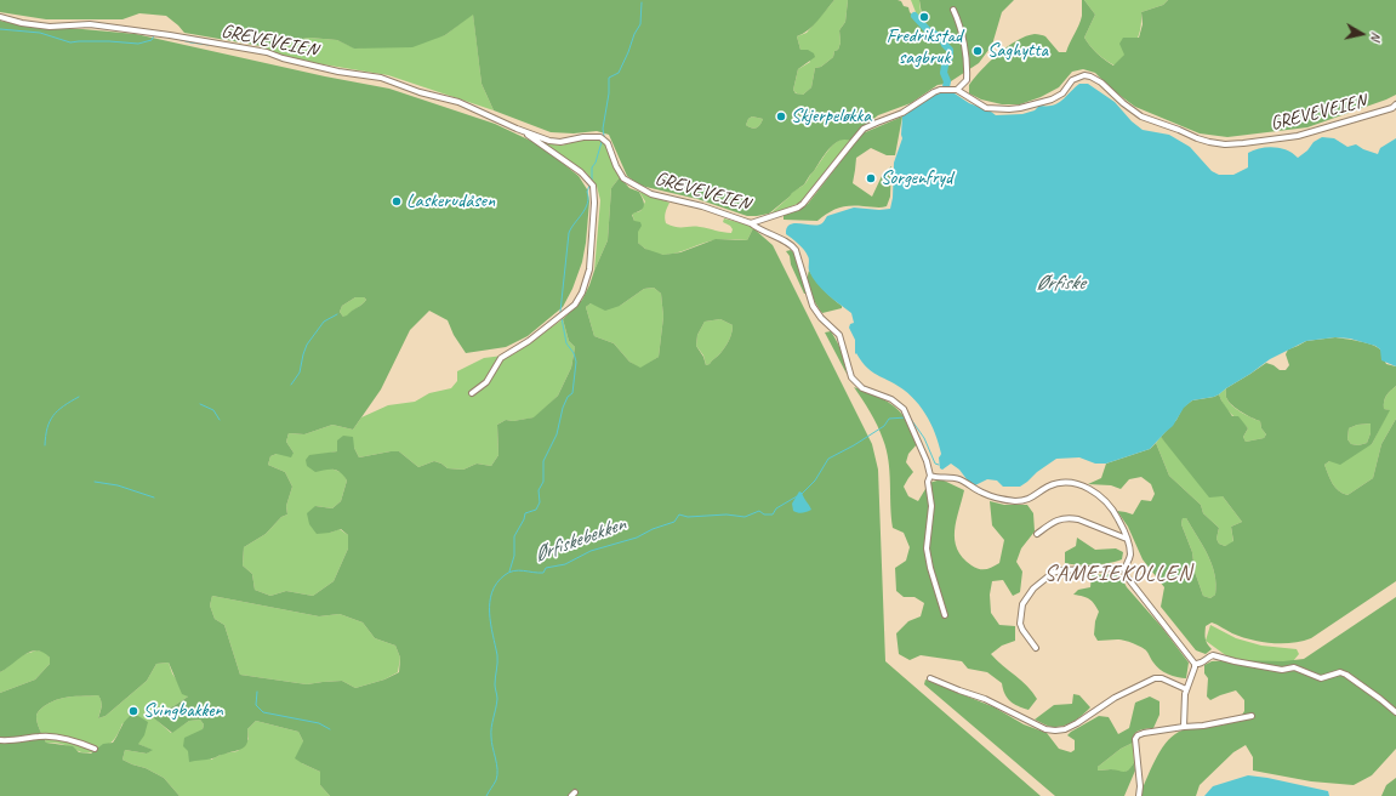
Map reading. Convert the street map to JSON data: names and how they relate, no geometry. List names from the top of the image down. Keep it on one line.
{"streets":{"street":["GREVEVEIEN"]},"districts":["SAMEIEKOLLEN"],"water":["Ørfiske","Ørfiskebekken"],"places":["Fredrikstad sagbruk","Saghytta","Skjerpeløkka","Sorgenfryd","Laskerudåsen","Svingbakken"],"north":"right"}
